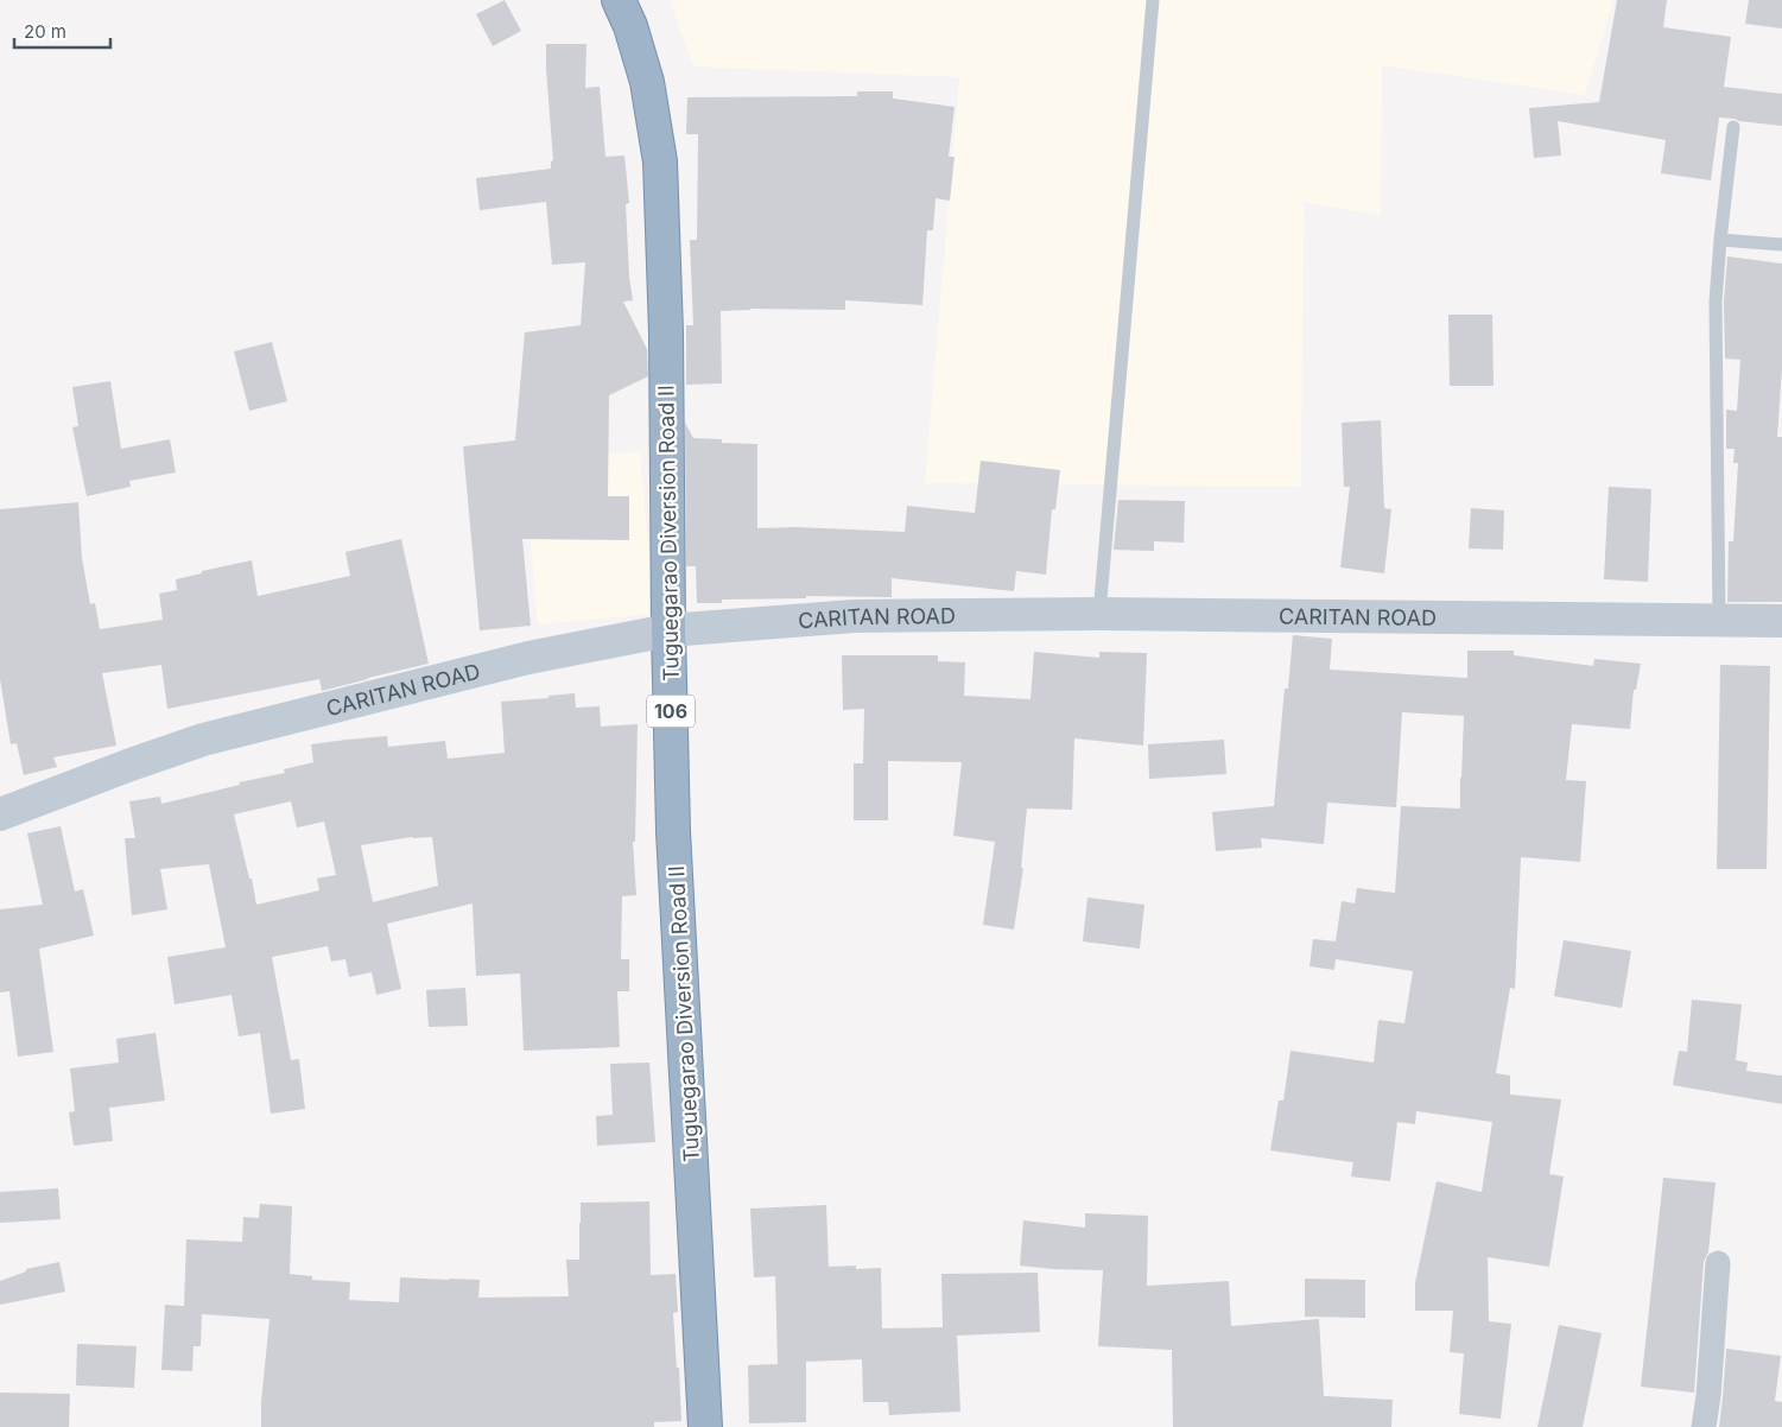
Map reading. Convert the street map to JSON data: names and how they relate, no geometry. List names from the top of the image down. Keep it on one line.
{"streets":{"highway":["Tuguegarao Diversion Road Ⅱ","106"],"main road":["CARITAN ROAD"]},"crossings":[["Tuguegarao Diversion Road Ⅱ","CARITAN ROAD"]],"scale_bar":"20 m"}
